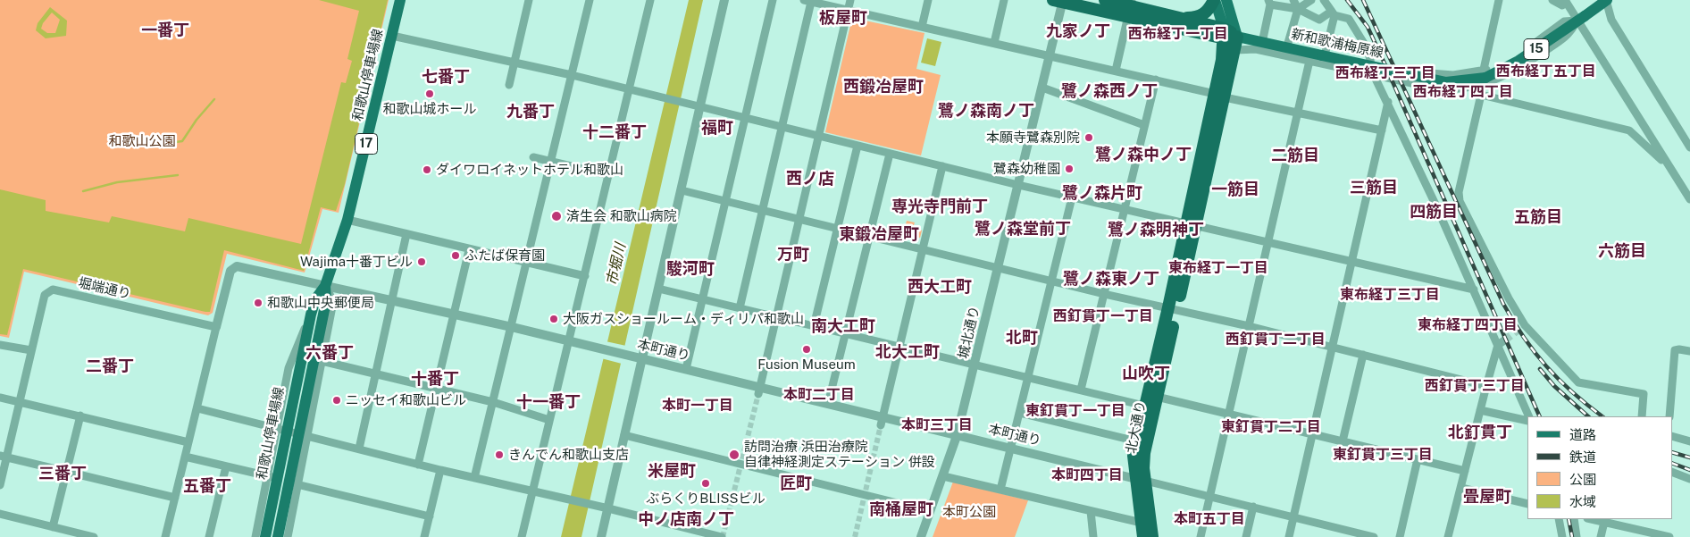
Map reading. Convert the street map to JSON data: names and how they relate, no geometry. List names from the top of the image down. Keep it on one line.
{"streets":{"highway":["北大通り"],"main road":["新和歌浦梅原線","15","和歌山停車場線","17"],"street":["堀端通り","城北通り","本町通り"]},"crossings":[["新和歌浦梅原線","北大通り"],["城北通り","本町通り"],["本町通り","北大通り"]],"districts":["板屋町","一番丁","九家ノ丁","西布経丁一丁目","西布経丁五丁目","西布経丁三丁目","七番丁","西鍛冶屋町","鷺ノ森西ノ丁","西布経丁四丁目","鷺ノ森南ノ丁","九番丁","福町","十二番丁","鷺ノ森中ノ丁","二筋目","西ノ店","三筋目","一筋目","鷺ノ森片町","専光寺門前丁","四筋目","五筋目","鷺ノ森堂前丁","鷺ノ森明神丁","東鍛冶屋町","六筋目","万町","東布経丁一丁目","駿河町","鷺ノ森東ノ丁","西大工町","東布経丁三丁目","西釘貫丁一丁目","東布経丁四丁目","南大工町","北町","西釘貫丁二丁目","北大工町","六番丁","二番丁","山吹丁","十番丁","西釘貫丁三丁目","本町二丁目","十一番丁","本町一丁目","東釘貫丁一丁目","本町三丁目","東釘貫丁二丁目","北釘貫丁","東釘貫丁三丁目","米屋町","三番丁","本町四丁目","匠町","五番丁","畳屋町","南桶屋町","中ノ店南ノ丁","本町五丁目"],"water":["市堀川"],"parks":["和歌山公園","本町公園"],"places":["和歌山城ホール","本願寺鷺森別院","鷺森幼稚園","ダイワロイネットホテル和歌山","済生会 和歌山病院","ふたば保育園","Wajima十番丁ビル","和歌山中央郵便局","大阪ガスショールーム・ディリパ和歌山","Fusion Museum","ニッセイ和歌山ビル","きんでん和歌山支店","訪問治療 浜田治療院 自律神経測定ステーション 併設","ぶらくりBLISSビル"],"legend":["道路","鉄道","公園","水域"]}
